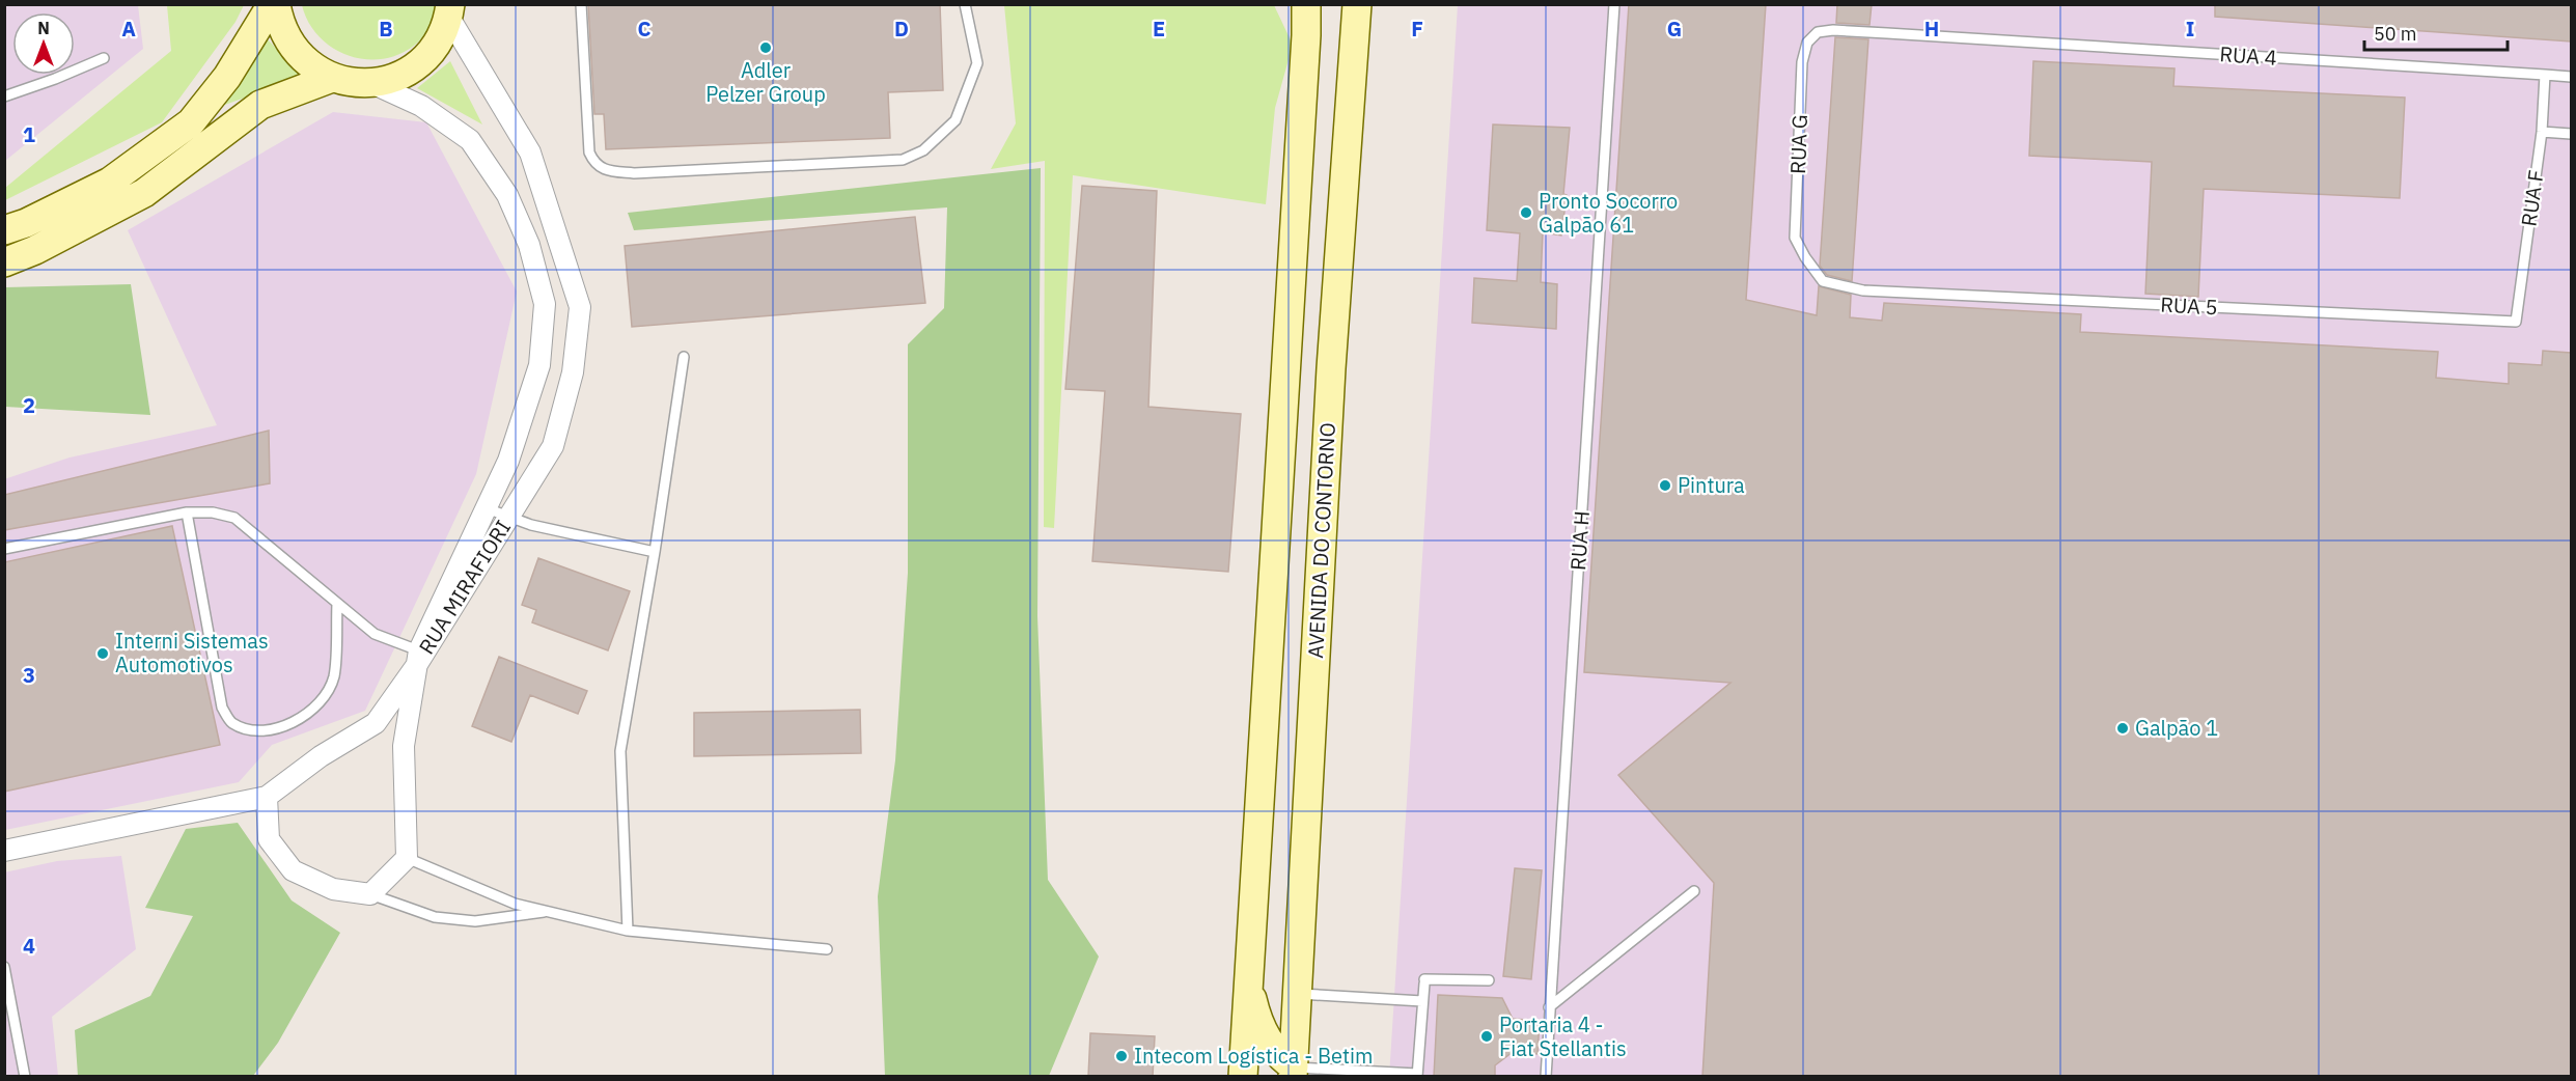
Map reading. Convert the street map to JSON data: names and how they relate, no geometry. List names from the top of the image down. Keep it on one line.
{"streets":{"street":["AVENIDA DO CONTORNO","RUA MIRAFIORI"],"lane":["RUA 4","RUA G","RUA F","RUA 5","RUA H"]},"crossings":[["RUA 4","RUA G"],["RUA 4","RUA F"],["RUA G","RUA 5"],["RUA F","RUA 5"]],"places":["Adler Pelzer Group","Pronto Socorro Galpão 61","Pintura","Interni Sistemas Automotivos","Galpão 1","Portaria 4 - Fiat Stellantis","Intecom Logística - Betim"],"scale_bar":"50 m","north":"top","grid":{"columns":["A","B","C","D","E","F","G","H","I"],"rows":["1","2","3","4"]}}
